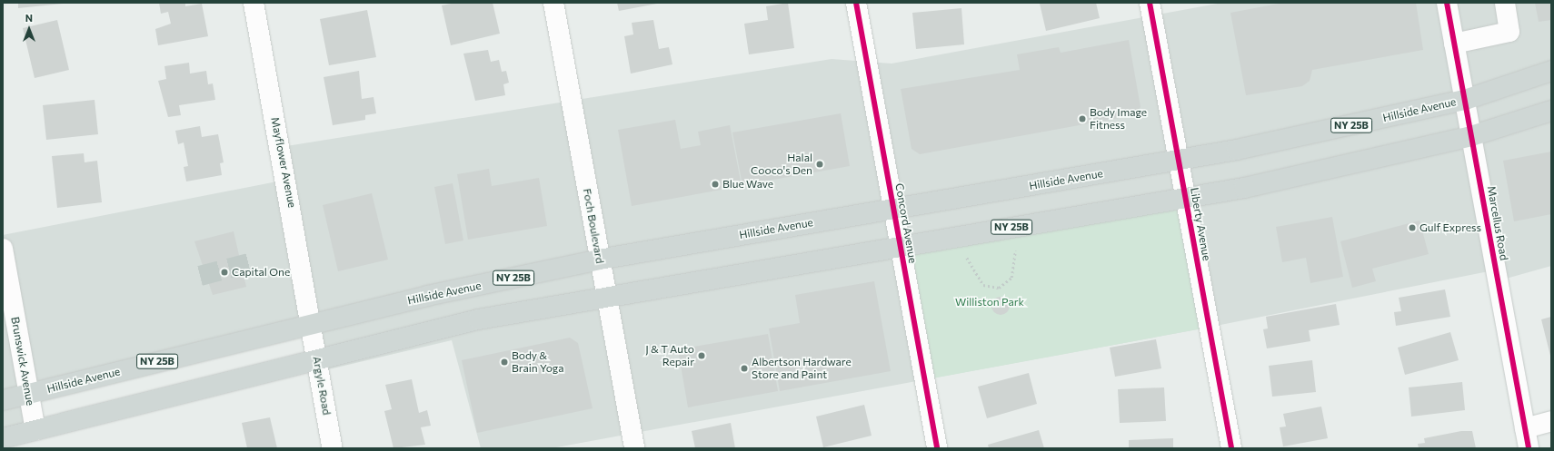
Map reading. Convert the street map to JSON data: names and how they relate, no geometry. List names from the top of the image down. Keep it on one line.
{"streets":{"main road":["Hillside Avenue","NY 25B"],"street":["Mayflower Avenue","Concord Avenue","Marcellus Road","Liberty Avenue","Foch Boulevard","Brunswick Avenue","Argyle Road"]},"crossings":[["Hillside Avenue","Mayflower Avenue"],["Hillside Avenue","Concord Avenue"],["Hillside Avenue","Marcellus Road"],["Hillside Avenue","Liberty Avenue"],["Hillside Avenue","Foch Boulevard"],["Hillside Avenue","Brunswick Avenue"],["Hillside Avenue","Argyle Road"],["NY 25B","Concord Avenue"],["NY 25B","Marcellus Road"],["NY 25B","Liberty Avenue"],["NY 25B","Foch Boulevard"],["NY 25B","Brunswick Avenue"],["NY 25B","Argyle Road"],["Mayflower Avenue","Argyle Road"]],"parks":["Williston Park"],"places":["Body Image Fitness","Halal Cooco's Den","Blue Wave","Gulf Express","Capital One","J & T Auto Repair","Body & Brain Yoga","Albertson Hardware Store and Paint"],"north":"top"}
